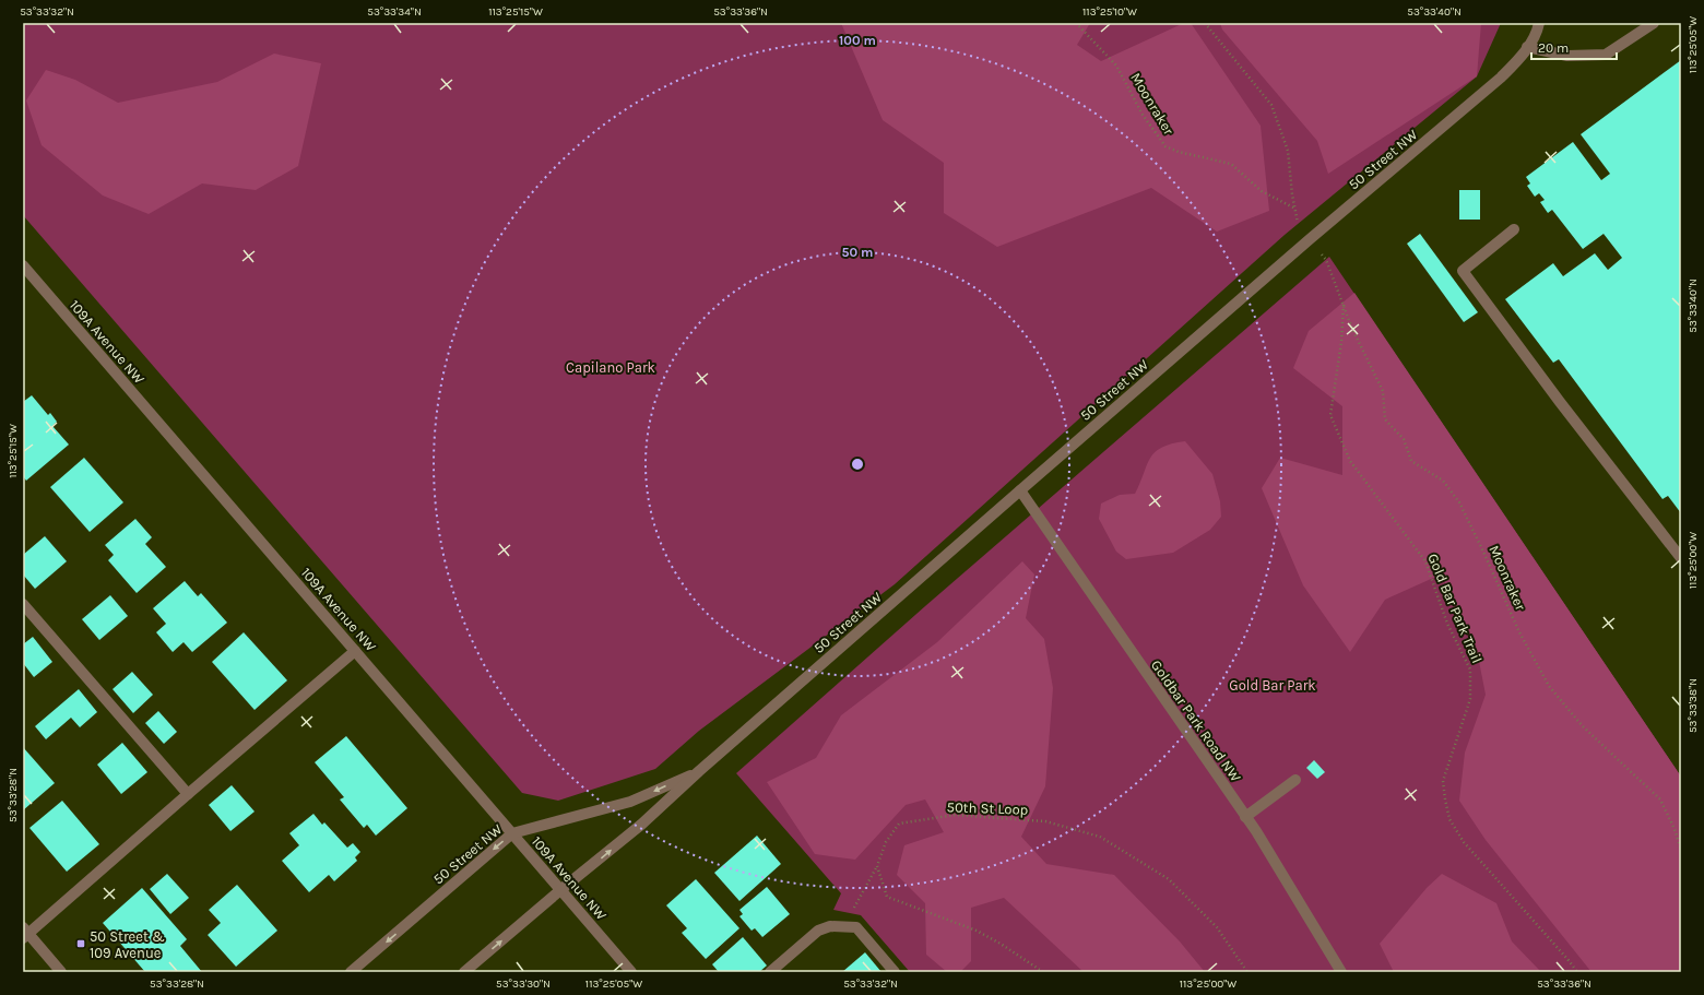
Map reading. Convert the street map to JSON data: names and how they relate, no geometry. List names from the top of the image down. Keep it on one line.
{"streets":{"street":["50 Street NW","109A Avenue NW","Goldbar Park Road NW"],"path":["Moonraker","Gold Bar Park Trail","50th St Loop"]},"crossings":[["Moonraker","Gold Bar Park Trail"],["50 Street NW","109A Avenue NW"],["50 Street NW","Goldbar Park Road NW"]],"parks":["Capilano Park","Gold Bar Park"],"places":{"transit":["50 Street & 109 Avenue"]},"scale_bar":"20 m","coordinates":["53°33'32\"N","53°33'34\"N","113°25'15\"W","53°33'36\"N","113°25'10\"W","53°33'40\"N","113°25'05\"W","113°25'00\"W","53°33'38\"N","53°33'28\"N","53°33'30\"N"],"rings":["100 m","50 m"]}
